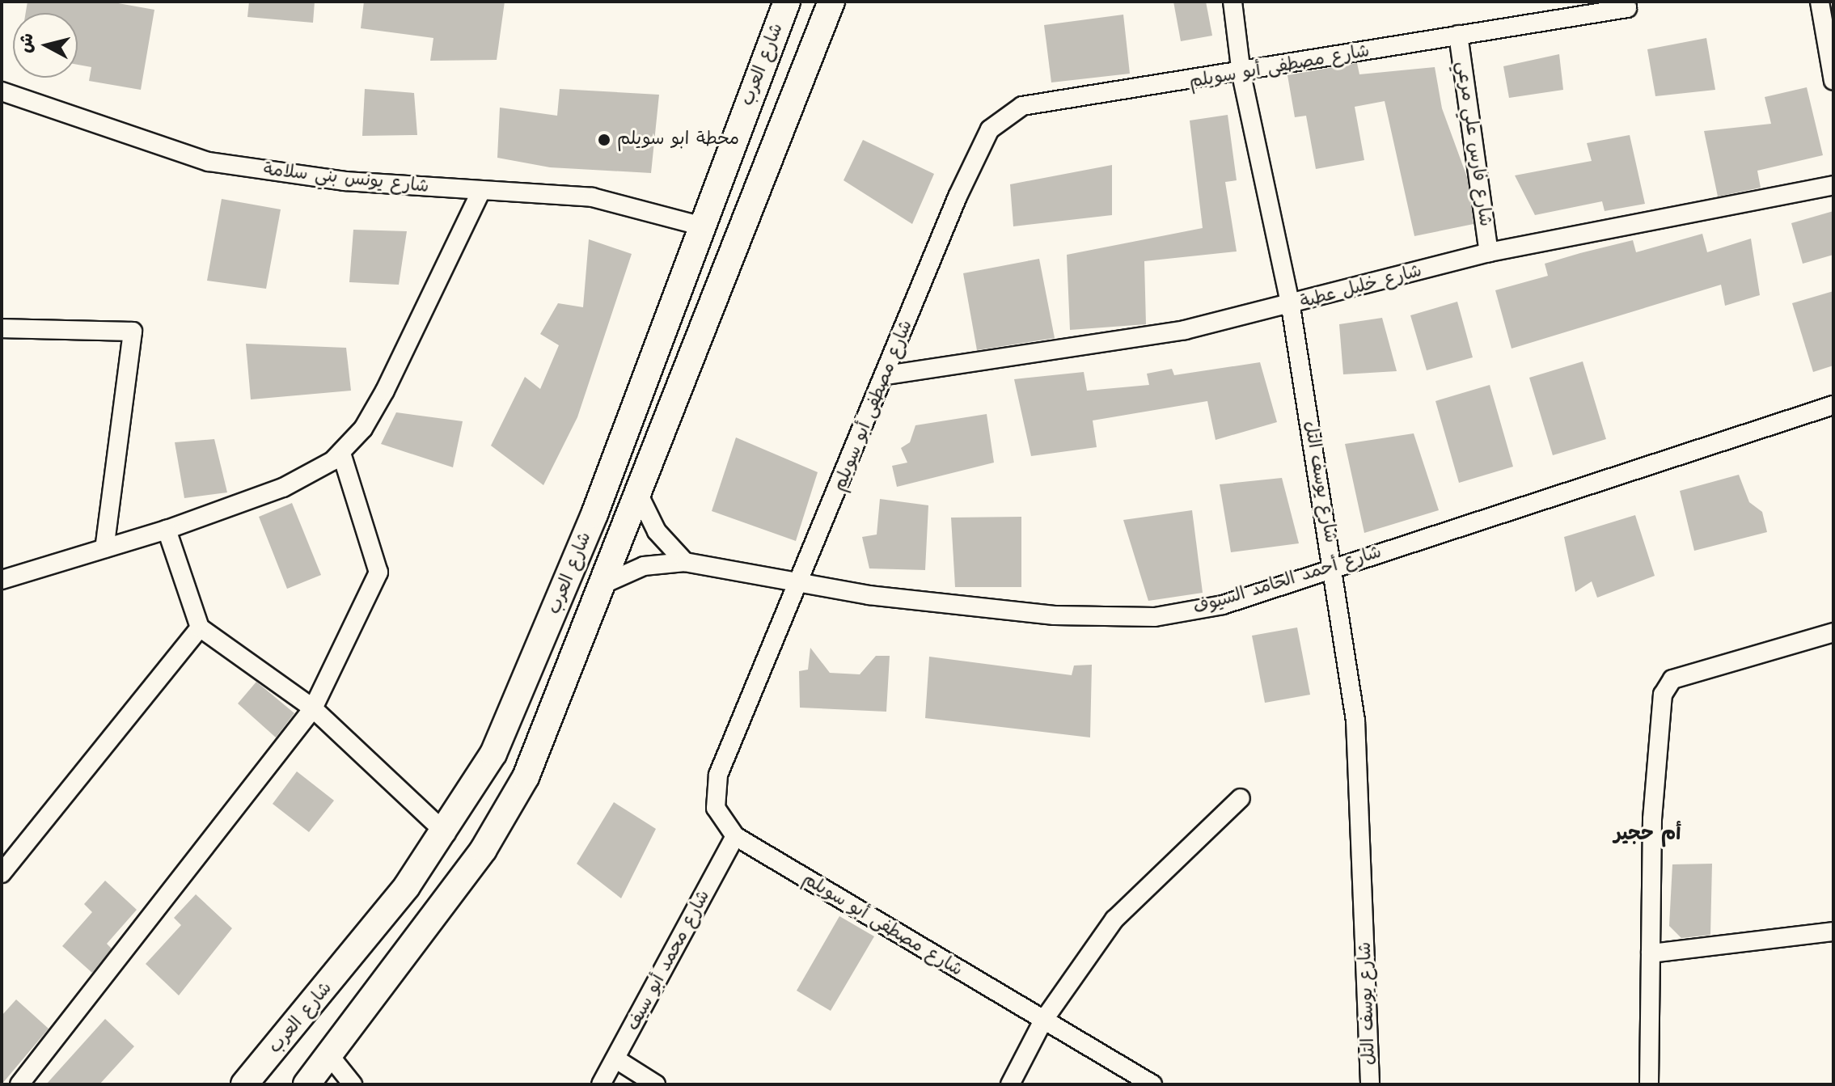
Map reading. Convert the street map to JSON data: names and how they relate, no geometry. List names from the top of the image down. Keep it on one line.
{"streets":{"main road":["شارع العرب"],"street":["شارع مصطفى أبو سويلم","شارع فارس علي مرعي","شارع يونس بني سلامة","شارع خليل عطية","شارع يوسف التل","شارع أحمد الحامد السيوف","شارع محمد أبو سيف"]},"crossings":[["شارع العرب","شارع يونس بني سلامة"],["شارع العرب","شارع أحمد الحامد السيوف"],["شارع مصطفى أبو سويلم","شارع فارس علي مرعي"],["شارع مصطفى أبو سويلم","شارع خليل عطية"],["شارع مصطفى أبو سويلم","شارع يوسف التل"],["شارع مصطفى أبو سويلم","شارع أحمد الحامد السيوف"],["شارع مصطفى أبو سويلم","شارع محمد أبو سيف"],["شارع فارس علي مرعي","شارع خليل عطية"],["شارع خليل عطية","شارع يوسف التل"],["شارع يوسف التل","شارع أحمد الحامد السيوف"]],"districts":["أم حجير"],"places":["محطة ابو سويلم"],"north":"left"}
